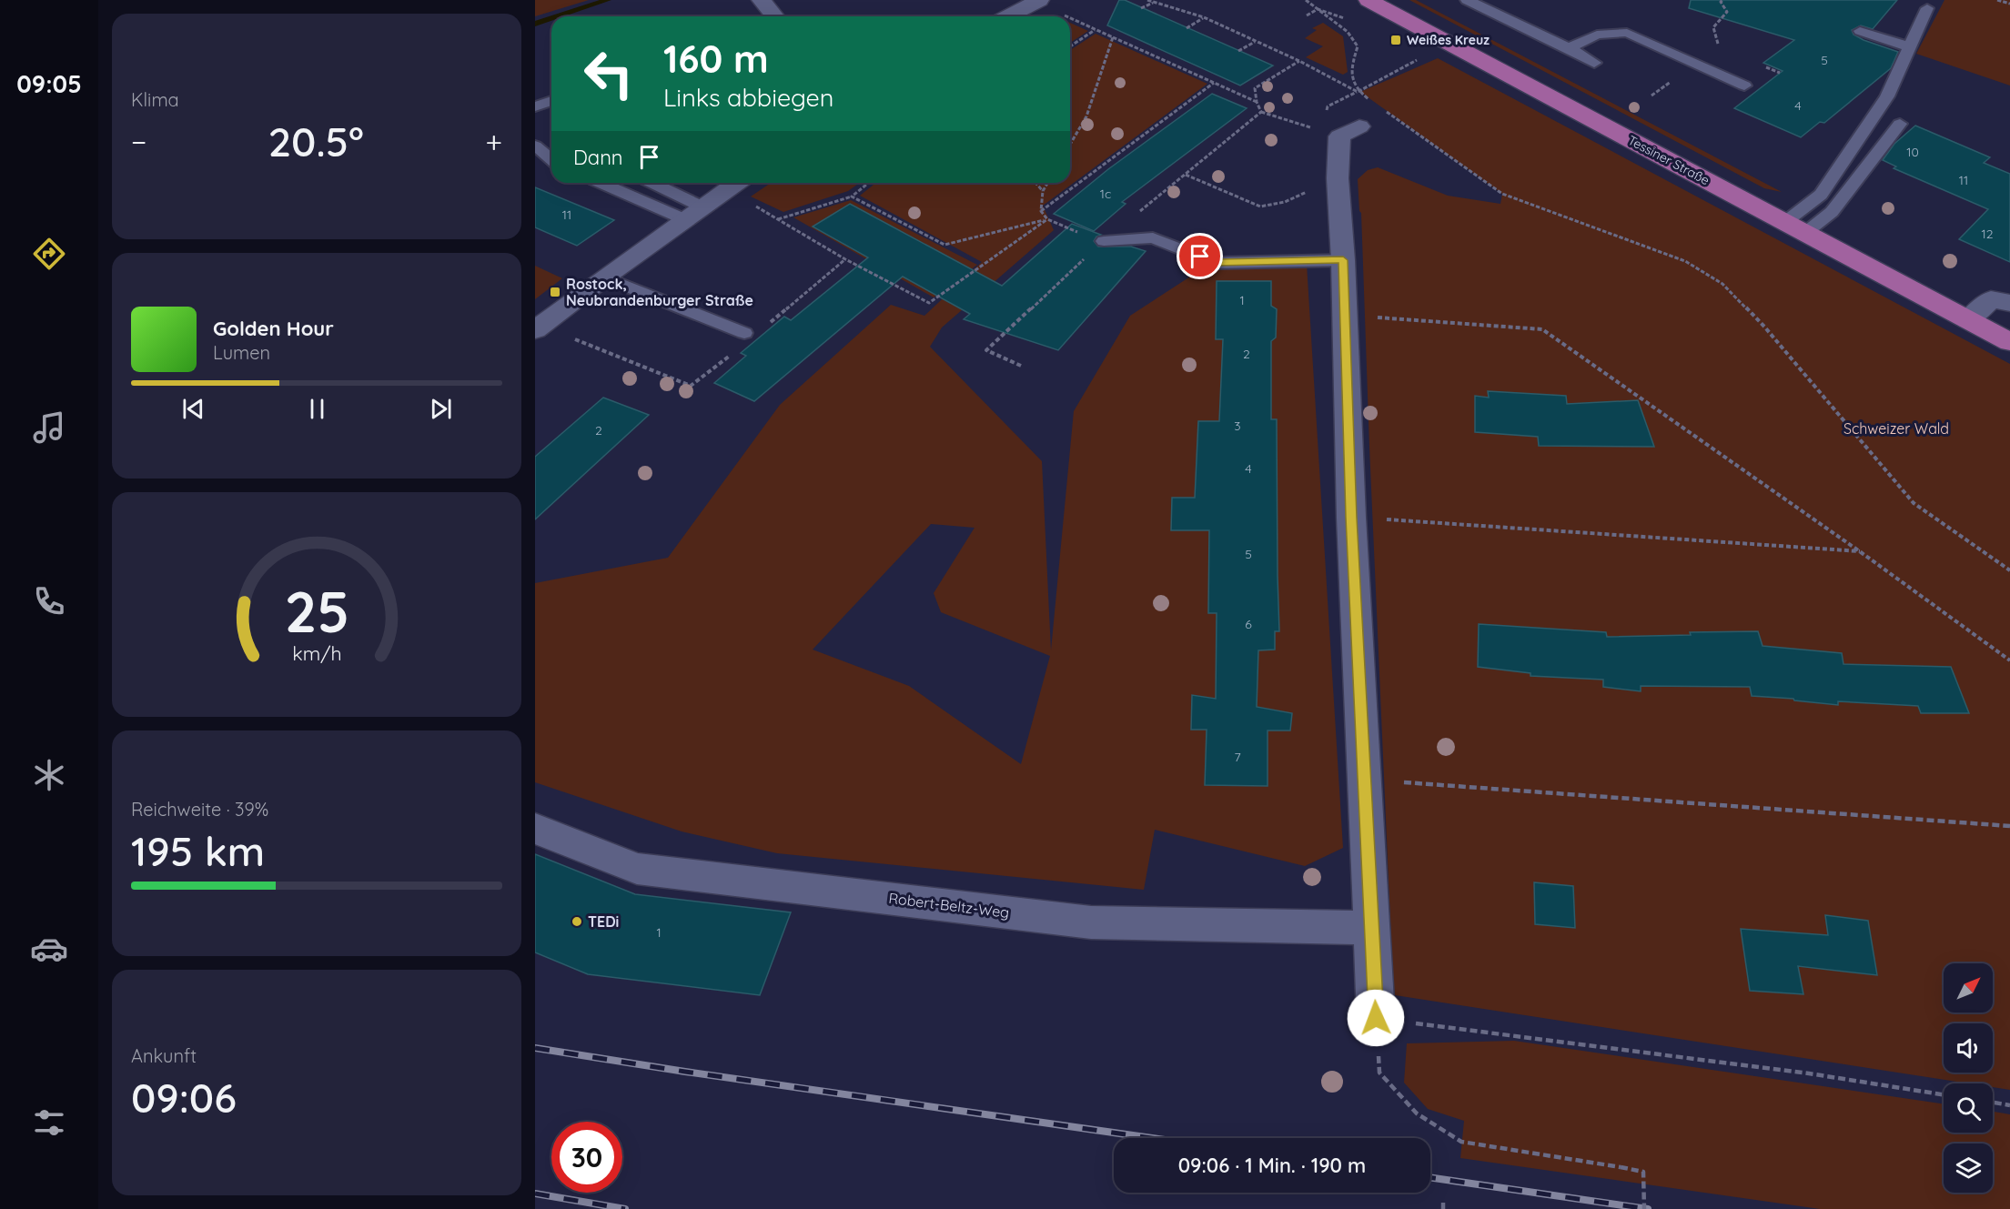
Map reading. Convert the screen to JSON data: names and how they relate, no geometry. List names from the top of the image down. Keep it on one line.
{"streets":{"main road":["Tessiner Straße"],"street":["Robert-Beltz-Weg"]},"parks":["Schweizer Wald"],"places":{"transit":["Weißes Kreuz","Rostock, Neubrandenburger Straße"],"other":["TEDi"]},"house_numbers":["5","4","10","11","1c","11","12","1","2","3","2","4","5","6","7","1"],"north":"top right","page":{"tabs":"09:05","tile":["Klima",["Reichweite · 39%","195 km"],["Ankunft","09:06"]],"turn":["160 m","Links abbiegen"],"heat":["−","20.5°","+"],"then":"Dann","song":["Golden Hour","Lumen"],"limit":"30","trip":"09:06 · 1 Min. · 190 m","gauge":["25","km/h"]}}
